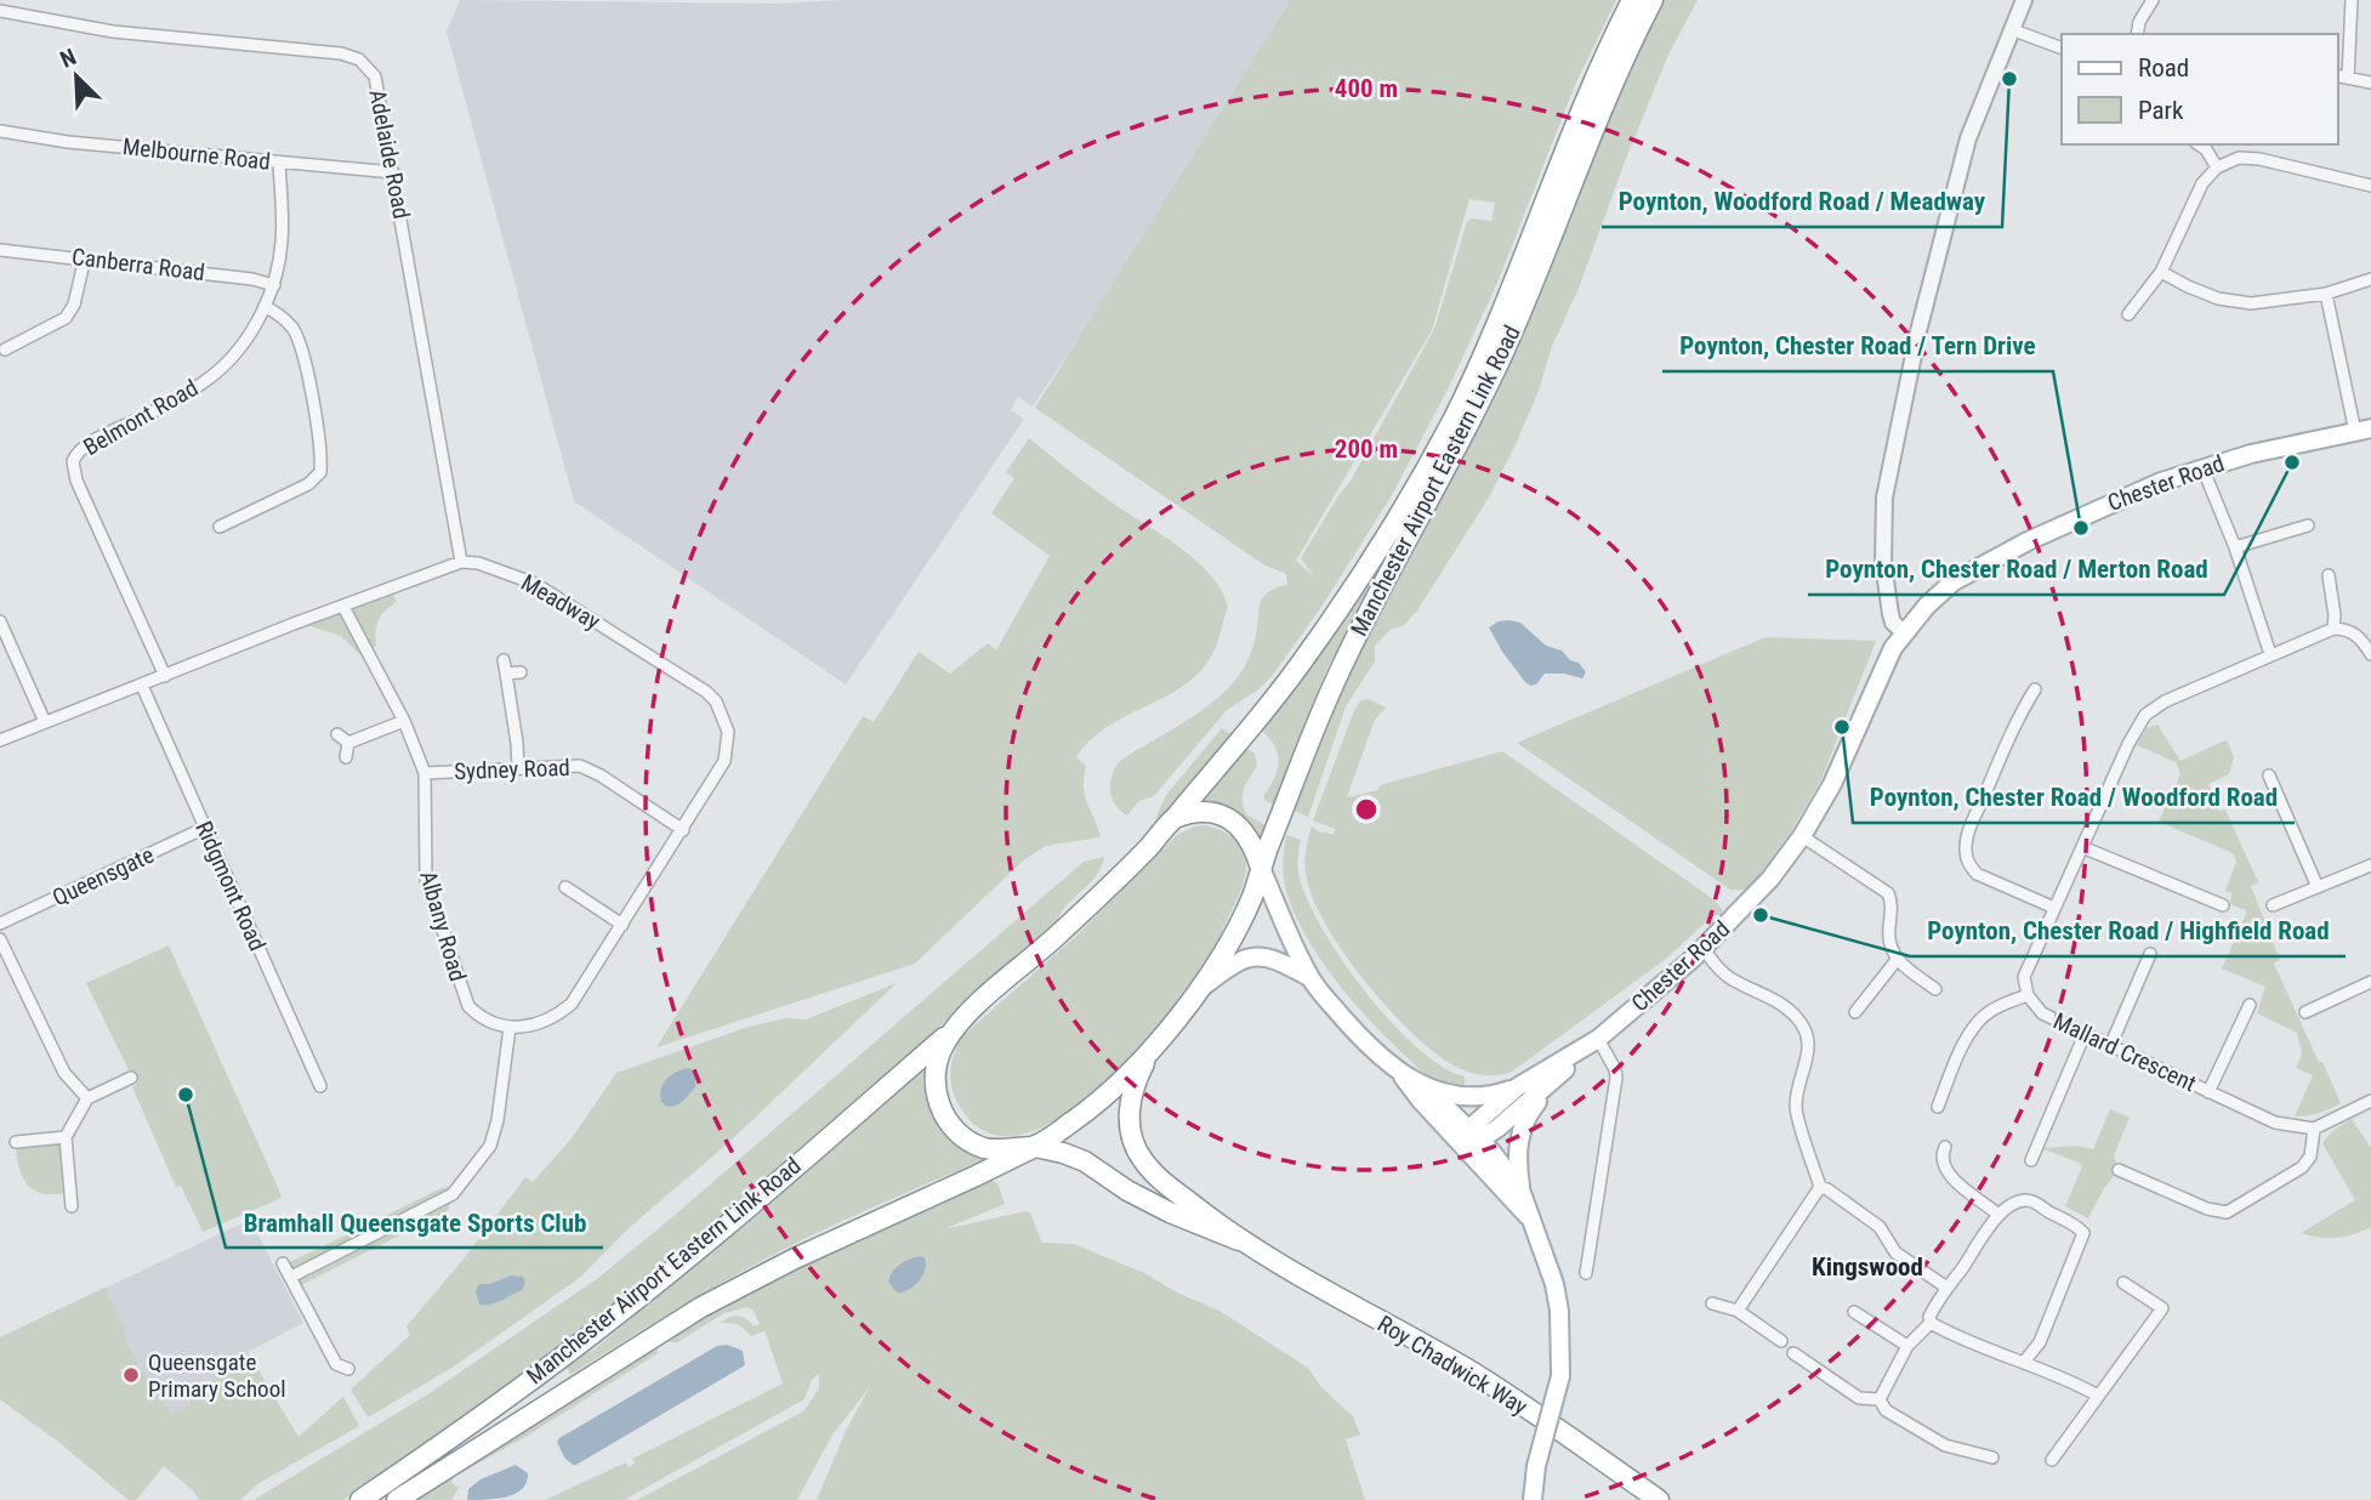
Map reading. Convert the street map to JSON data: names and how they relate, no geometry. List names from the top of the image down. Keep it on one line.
{"streets":{"highway":["Manchester Airport Eastern Link Road","Roy Chadwick Way"],"main road":["Chester Road"],"street":["Melbourne Road","Adelaide Road","Canberra Road","Belmont Road","Meadway","Sydney Road","Queensgate","Ridgmont Road","Albany Road","Mallard Crescent"]},"crossings":[["Melbourne Road","Adelaide Road"],["Melbourne Road","Belmont Road"],["Adelaide Road","Meadway"],["Canberra Road","Belmont Road"],["Manchester Airport Eastern Link Road","Roy Chadwick Way"],["Meadway","Sydney Road"],["Meadway","Albany Road"],["Sydney Road","Albany Road"],["Queensgate","Ridgmont Road"]],"districts":["Kingswood"],"places":["Poynton, Woodford Road / Meadway","Poynton, Chester Road / Merton Road","Poynton, Chester Road / Tern Drive","Poynton, Chester Road / Woodford Road","Poynton, Chester Road / Highfield Road","Bramhall Queensgate Sports Club","Queensgate Primary School"],"legend":["Road","Park"],"north":"top left","rings":["400 m","200 m"]}
